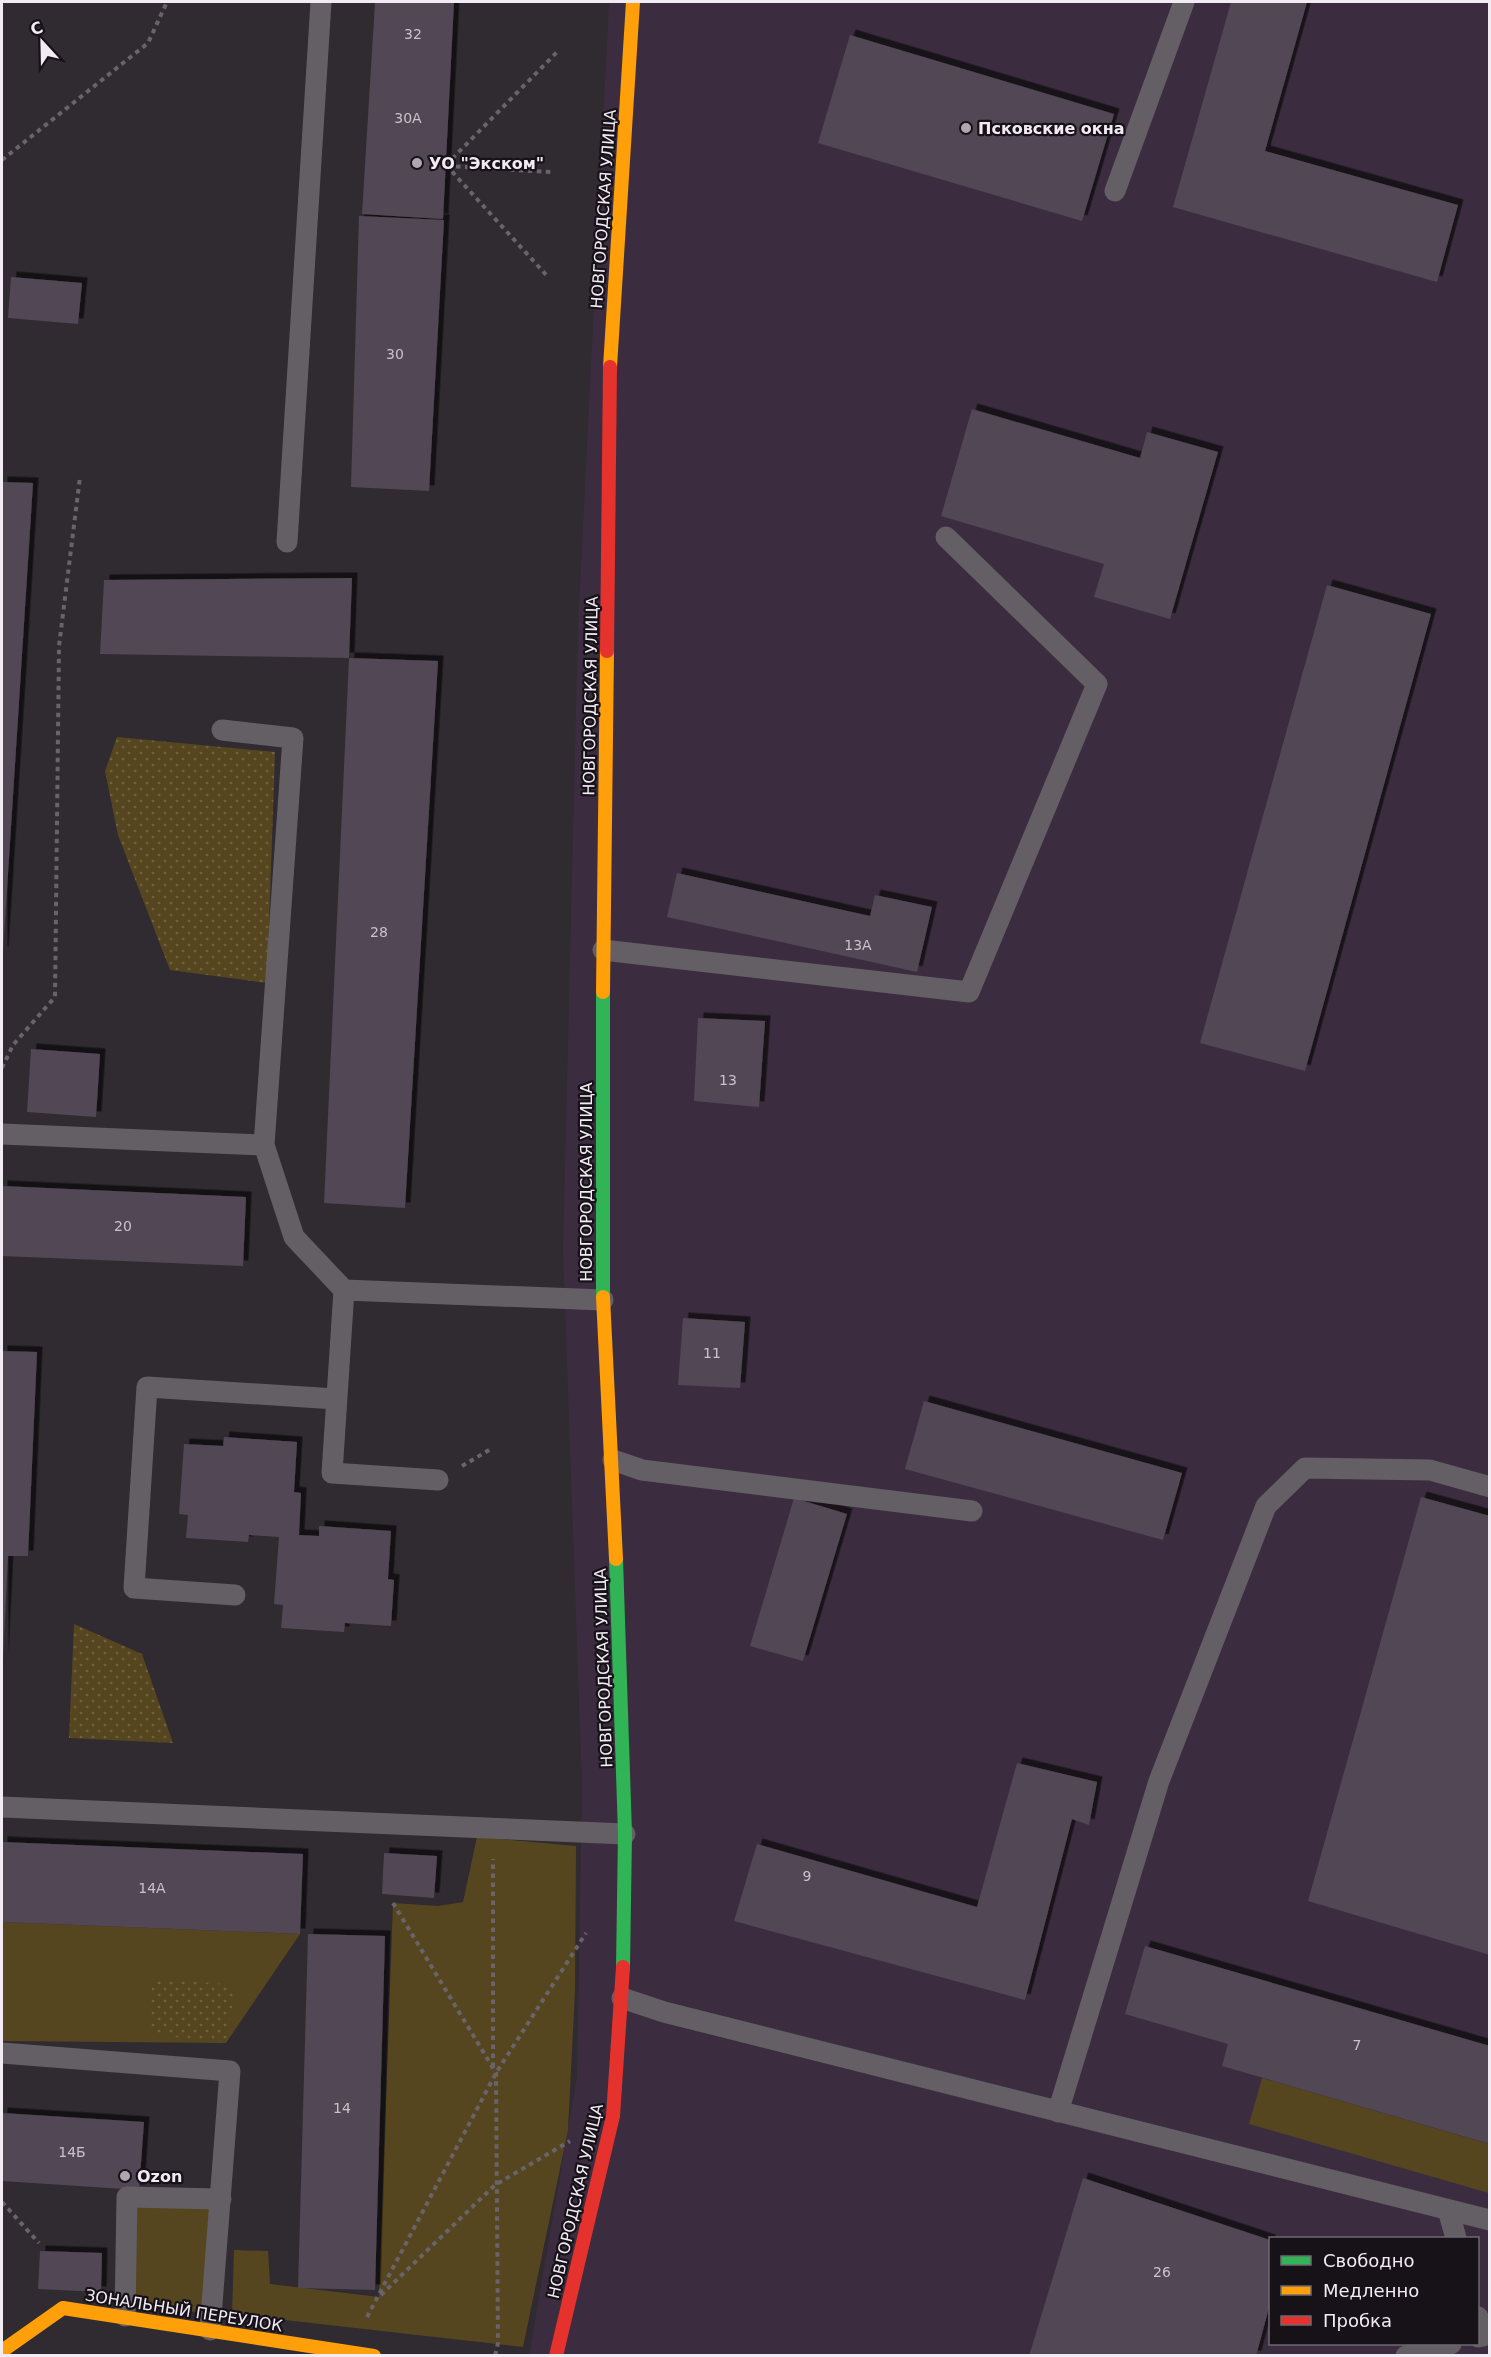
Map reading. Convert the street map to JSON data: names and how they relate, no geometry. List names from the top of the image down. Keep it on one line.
{"streets":{"street":["НОВГОРОДСКАЯ УЛИЦА","ЗОНАЛЬНЫЙ ПЕРЕУЛОК"]},"places":["Псковские окна","УО \"Экском\"","Ozon"],"house_numbers":["32","30А","30","28","13А","13","20","11","9","14А","7","14","14Б","26"],"legend":["Свободно","Медленно","Пробка"],"north":"top"}
